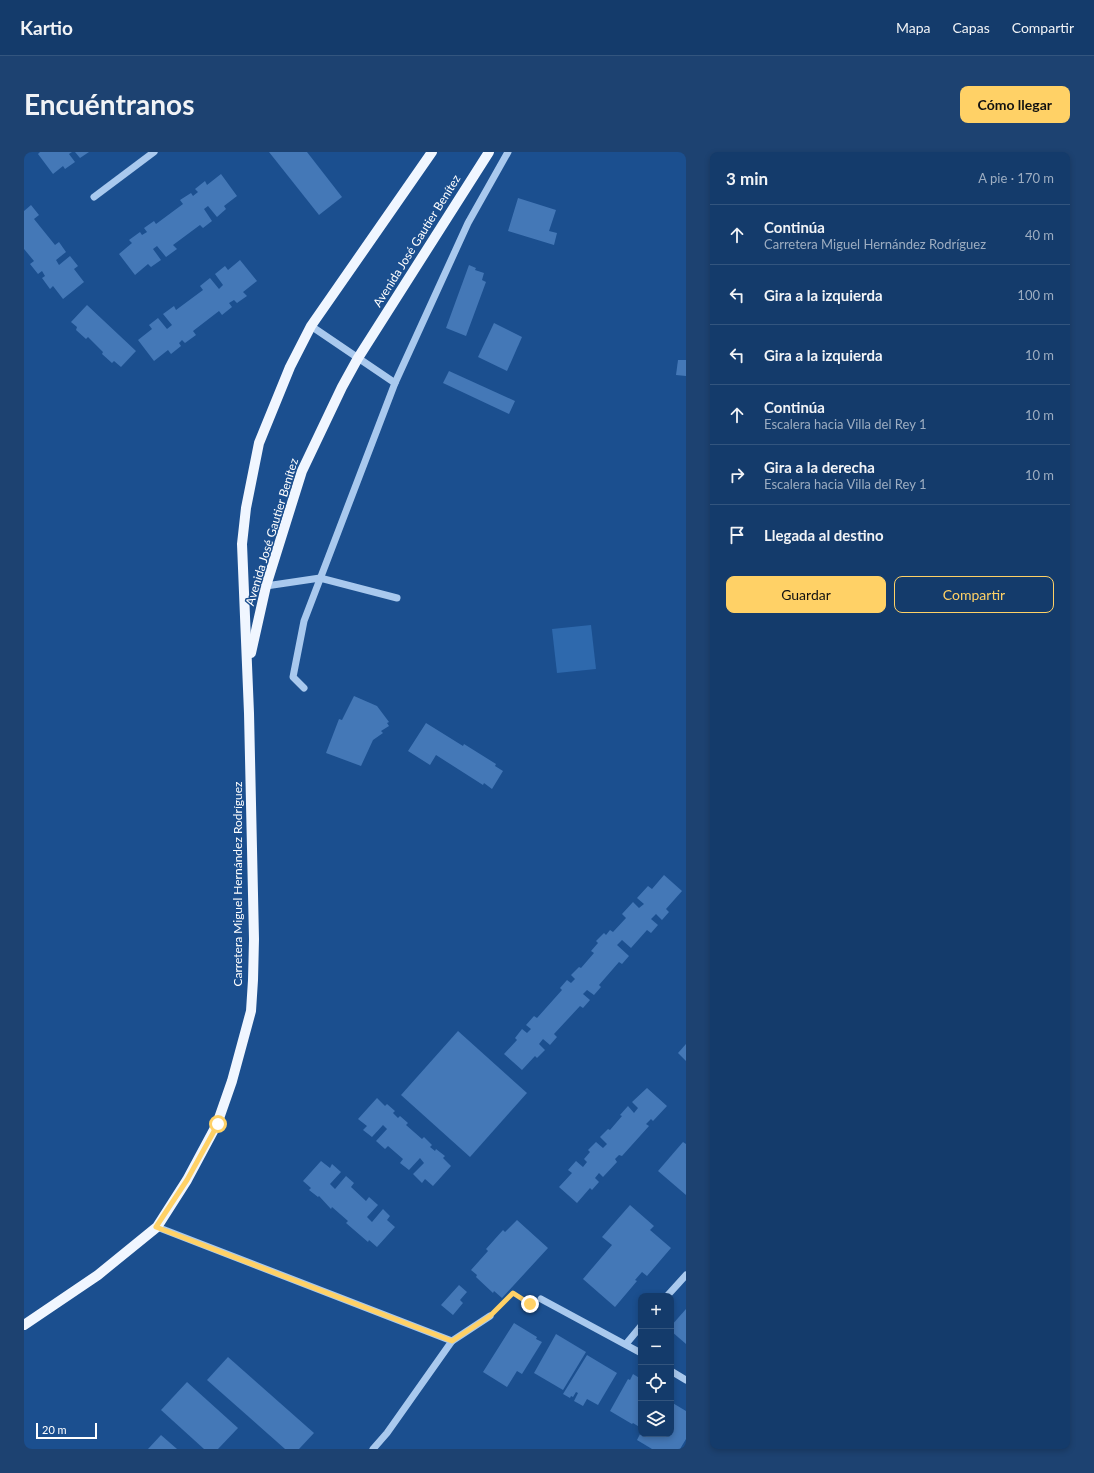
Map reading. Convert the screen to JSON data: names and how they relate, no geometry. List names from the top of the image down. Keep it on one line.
{"streets":{"main road":["Avenida José Gautier Benítez","Carretera Miguel Hernández Rodríguez"]},"crossings":[["Avenida José Gautier Benítez","Carretera Miguel Hernández Rodríguez"]],"scale_bar":"20 m","page":{"header":"Kartio","nav":["Mapa","Capas","Compartir"],"buttons":["Cómo llegar",["Guardar","Compartir"]],"title":"Encuéntranos","heading":["3 min","A pie · 170 m"],"list":[["Continúa","Carretera Miguel Hernández Rodríguez","40 m"],["Gira a la izquierda","100 m"],["Gira a la izquierda","10 m"],["Continúa","Escalera hacia Villa del Rey 1","10 m"],["Gira a la derecha","Escalera hacia Villa del Rey 1","10 m"],"Llegada al destino"],"map_buttons":["+","−"],"scale":"20 m"}}
